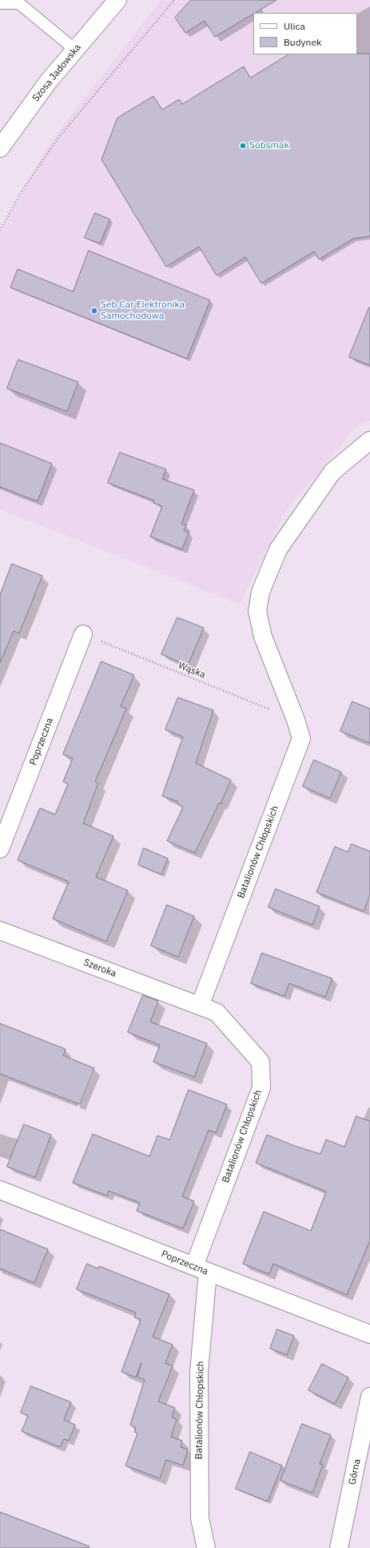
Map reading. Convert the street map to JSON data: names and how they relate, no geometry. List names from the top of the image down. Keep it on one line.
{"streets":{"street":["Szosa Jadowska","Poprzeczna","Batalionów Chłopskich","Szeroka","Górna"],"path":["Wąska"]},"crossings":[["Wąska","Poprzeczna"],["Wąska","Batalionów Chłopskich"],["Poprzeczna","Batalionów Chłopskich"],["Batalionów Chłopskich","Szeroka"]],"places":["Sobsmak","Seb Car Elektronika Samochodowa"],"legend":["Ulica","Budynek"]}
